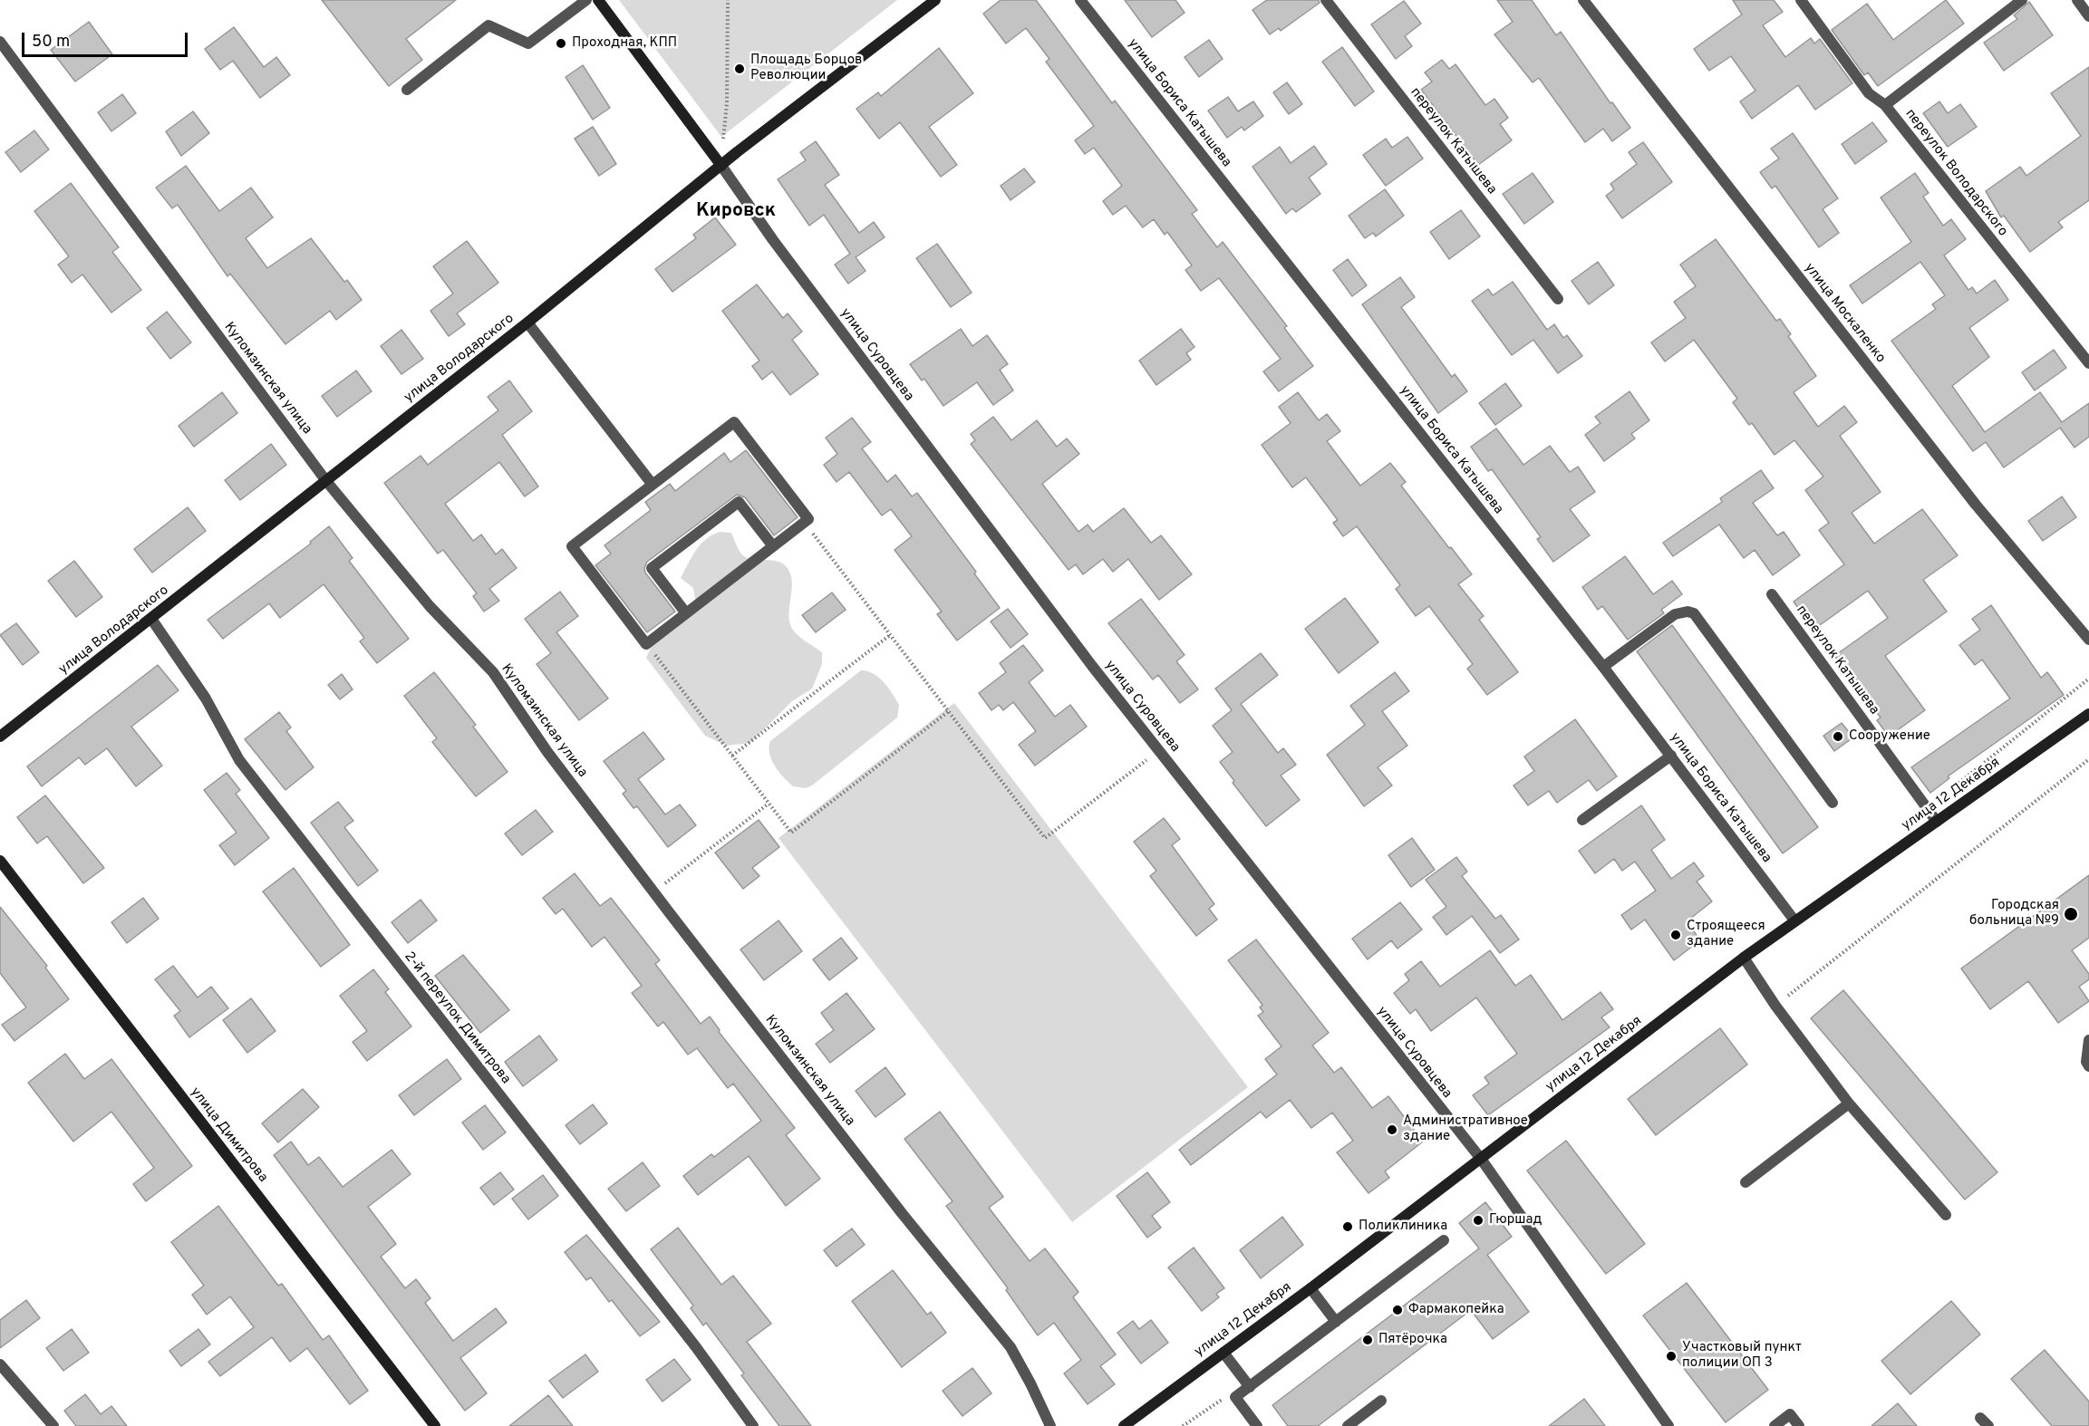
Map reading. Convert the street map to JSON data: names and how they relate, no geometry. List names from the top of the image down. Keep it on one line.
{"streets":{"main road":["улица Суровцева","улица Володарского","улица 12 Декабря","улица Димитрова"],"street":["улица Бориса Катышева","переулок Катышева","переулок Володарского","улица Москаленко","Куломзинская улица","2-й переулок Димитрова"]},"crossings":[["улица Бориса Катышева","улица 12 Декабря"],["переулок Катышева","улица 12 Декабря"],["улица Суровцева","улица Володарского"],["улица Суровцева","улица 12 Декабря"],["улица Володарского","Куломзинская улица"],["улица Володарского","2-й переулок Димитрова"]],"districts":["Кировск"],"places":["Проходная, КПП","Площадь Борцов Революции","Сооружение","Городская больница №9","Строящееся здание","Административное здание","Гюршад","Поликлиника","Фармакопейка","Пятёрочка","Участковый пункт полиции ОП 3"],"scale_bar":"50 m"}
